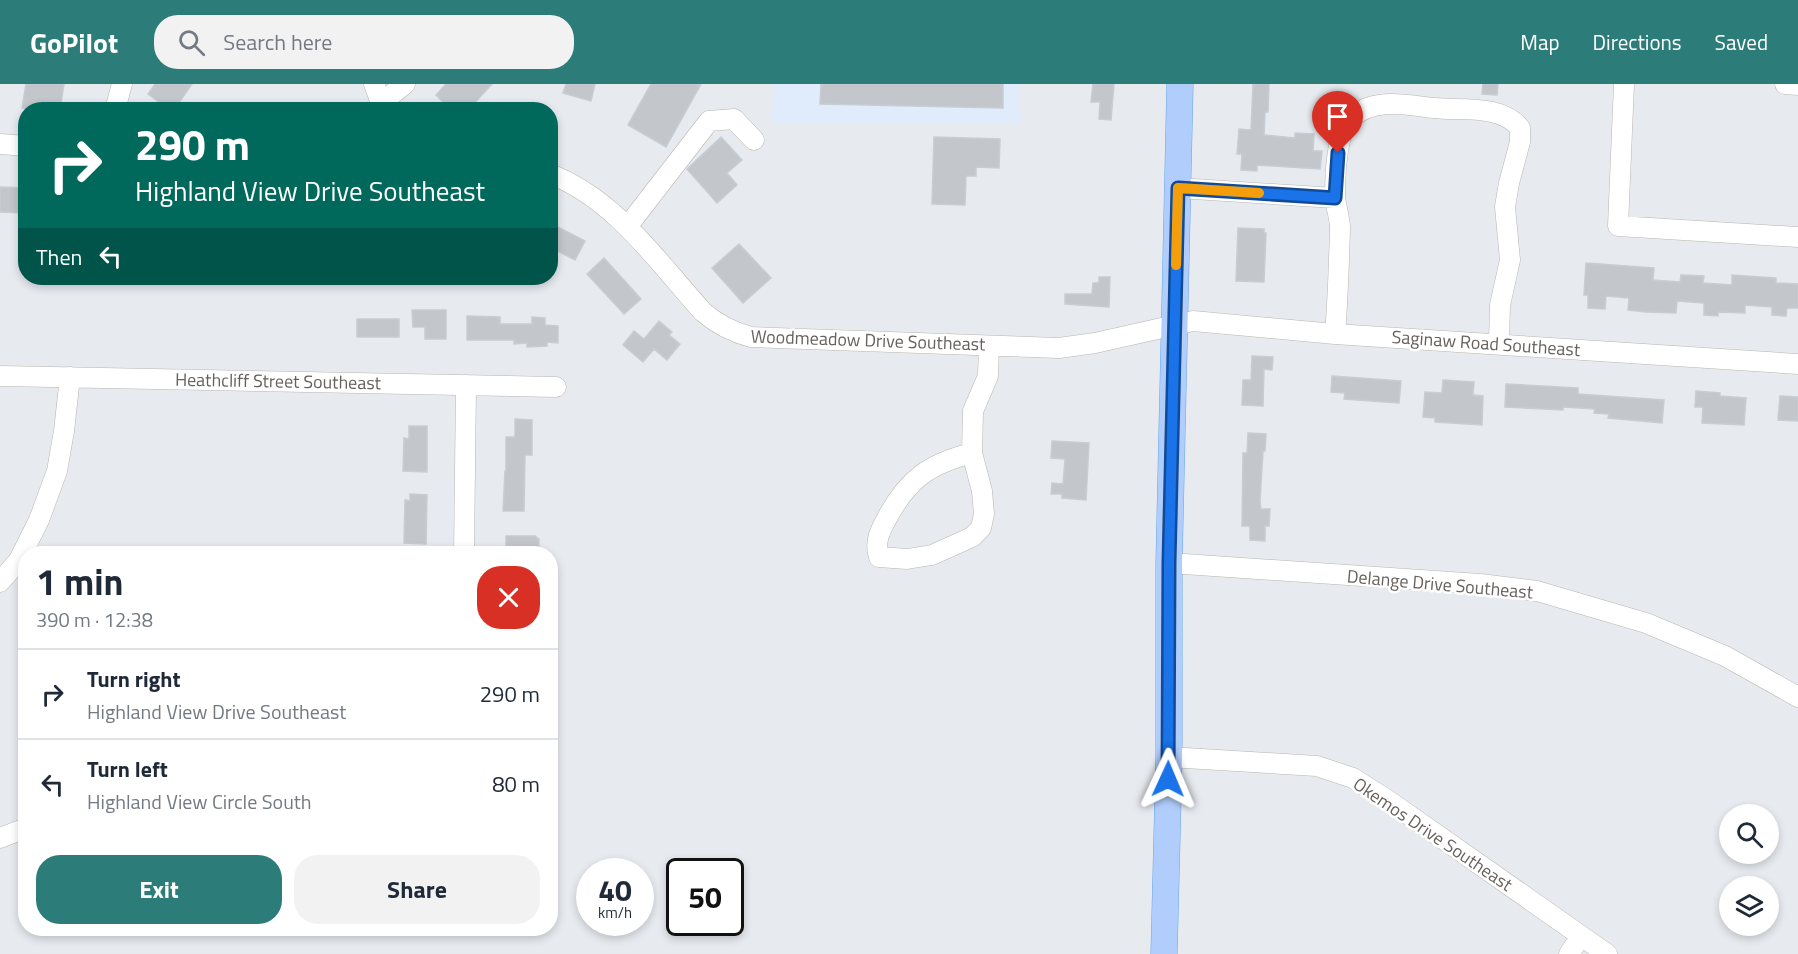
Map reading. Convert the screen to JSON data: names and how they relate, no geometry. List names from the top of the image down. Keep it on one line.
{"streets":{"street":["Woodmeadow Drive Southeast","Saginaw Road Southeast","Heathcliff Street Southeast","Delange Drive Southeast","Okemos Drive Southeast"]},"crossings":[["Woodmeadow Drive Southeast","Saginaw Road Southeast"]],"page":{"header":"GoPilot","search":"Search here","nav":["Map","Directions","Saved"],"turn":["290 m","Highland View Drive Southeast"],"then":"Then","heading":["1 min","390 m · 12:38"],"list":[{"name":"Turn right","note":"Highland View Drive Southeast","value":"290 m"},{"name":"Turn left","note":"Highland View Circle South","value":"80 m"}],"buttons":["Exit","Share"],"speed":"40 km/h","limit":"50"}}
